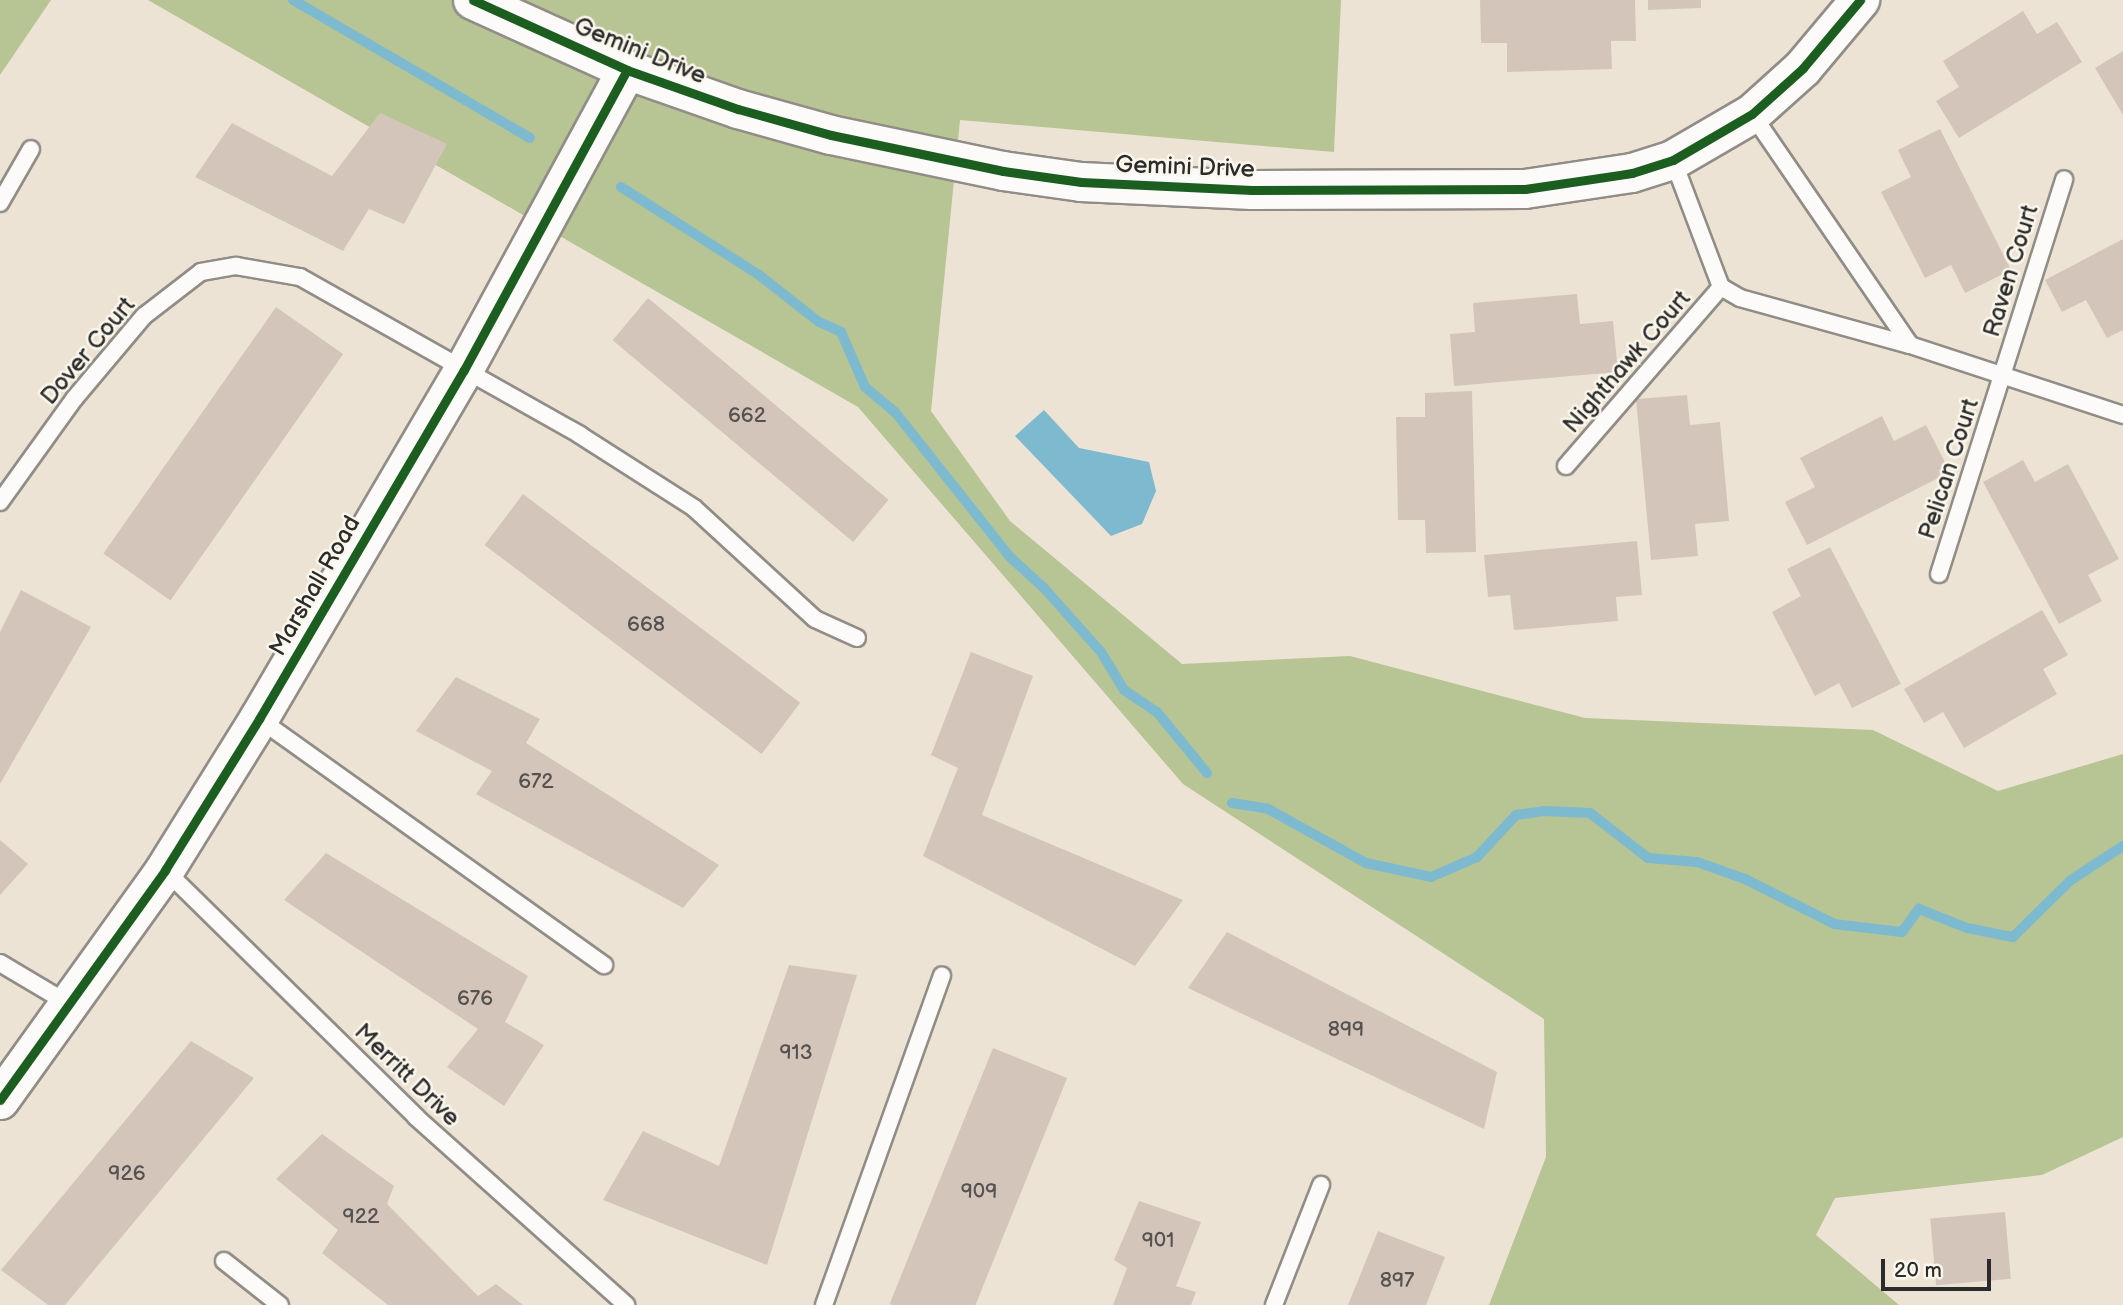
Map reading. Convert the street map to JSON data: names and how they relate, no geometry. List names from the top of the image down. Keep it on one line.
{"streets":{"street":["Gemini Drive","Marshall Road"],"lane":["Raven Court","Dover Court","Nighthawk Court","Pelican Court","Merritt Drive"]},"crossings":[["Gemini Drive","Marshall Road"],["Raven Court","Pelican Court"],["Dover Court","Marshall Road"],["Marshall Road","Merritt Drive"]],"house_numbers":["662","668","672","676","899","913","926","909","922","901","897"],"scale_bar":"20 m"}
